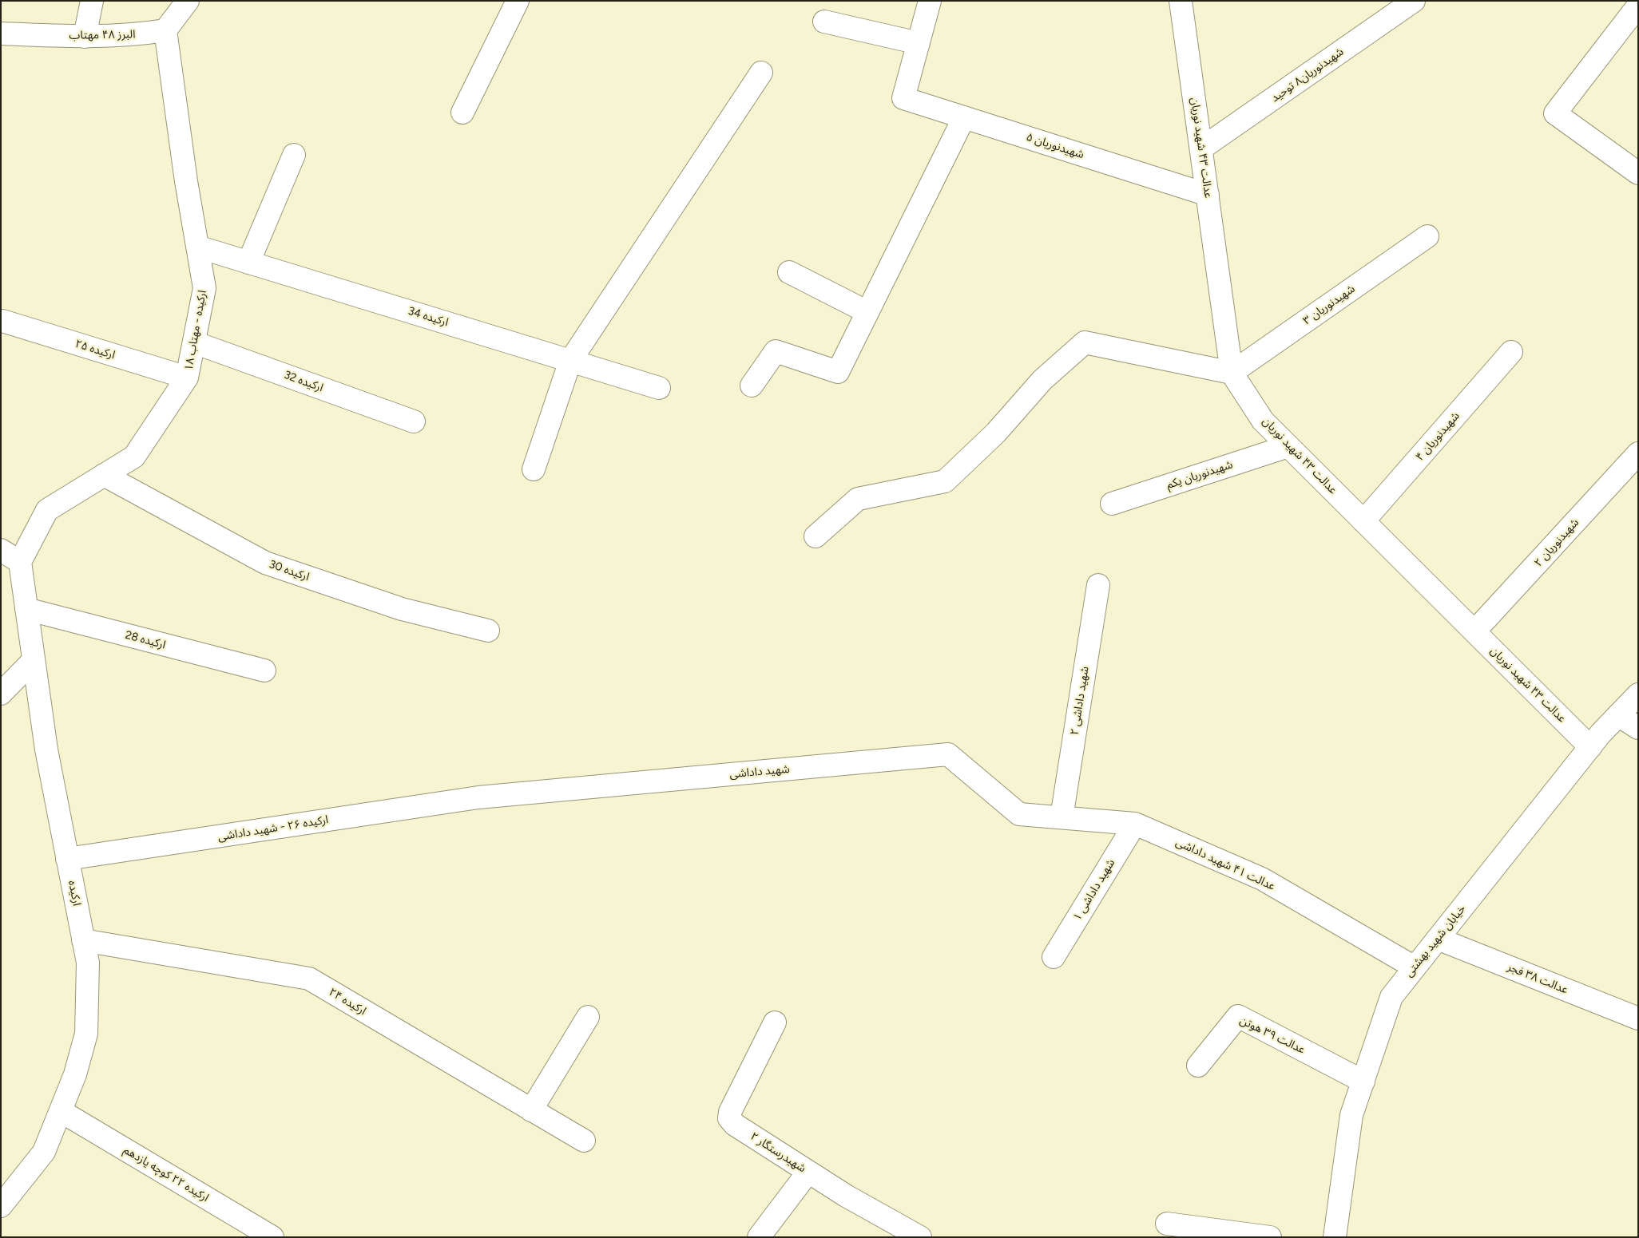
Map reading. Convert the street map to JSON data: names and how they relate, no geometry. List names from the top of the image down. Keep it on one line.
{"streets":{"street":["البرز ۴۸ مهتاب","شهیدنوریان۸ توحید","شهیدنوریان ۵","عدالت ۴۳ شهید نوریان","شهیدنوریان ۳","ارکیده 34","ارکیده - مهتاب ۱۸","ارکیده ۲۵","ارکیده 32","شهیدنوریان ۴","شهیدنوریان یکم","شهیدنوریان ۲","ارکیده 30","ارکیده 28","شهید داداشی ۲","شهید داداشی","ارکیده ۲۶ - شهید داداشی","عدالت ۴۱ شهید داداشی","شهید داداشی ۱","ارکیده","خیابان شهید بهشتی","عدالت ۳۸ فجر","ارکیده ۲۴","عدالت ۳۹ هوتن","شهیدرستگار ۲","ارکیده ۲۲ کوچه یازدهم"]},"crossings":[["البرز ۴۸ مهتاب","ارکیده - مهتاب ۱۸"],["شهیدنوریان۸ توحید","عدالت ۴۳ شهید نوریان"],["شهیدنوریان ۵","عدالت ۴۳ شهید نوریان"],["عدالت ۴۳ شهید نوریان","شهیدنوریان ۳"],["عدالت ۴۳ شهید نوریان","شهیدنوریان ۴"],["عدالت ۴۳ شهید نوریان","شهیدنوریان یکم"],["عدالت ۴۳ شهید نوریان","شهیدنوریان ۲"],["عدالت ۴۳ شهید نوریان","خیابان شهید بهشتی"],["ارکیده 34","ارکیده - مهتاب ۱۸"],["ارکیده - مهتاب ۱۸","ارکیده ۲۵"],["ارکیده - مهتاب ۱۸","ارکیده 32"],["ارکیده - مهتاب ۱۸","ارکیده 30"],["ارکیده - مهتاب ۱۸","ارکیده"],["ارکیده 28","ارکیده"],["شهید داداشی ۲","عدالت ۴۱ شهید داداشی"],["شهید داداشی","ارکیده ۲۶ - شهید داداشی"],["شهید داداشی","عدالت ۴۱ شهید داداشی"],["ارکیده ۲۶ - شهید داداشی","ارکیده"],["عدالت ۴۱ شهید داداشی","شهید داداشی ۱"],["عدالت ۴۱ شهید داداشی","خیابان شهید بهشتی"],["ارکیده","ارکیده ۲۴"],["ارکیده","ارکیده ۲۲ کوچه یازدهم"],["خیابان شهید بهشتی","عدالت ۳۸ فجر"],["خیابان شهید بهشتی","عدالت ۳۹ هوتن"]]}
